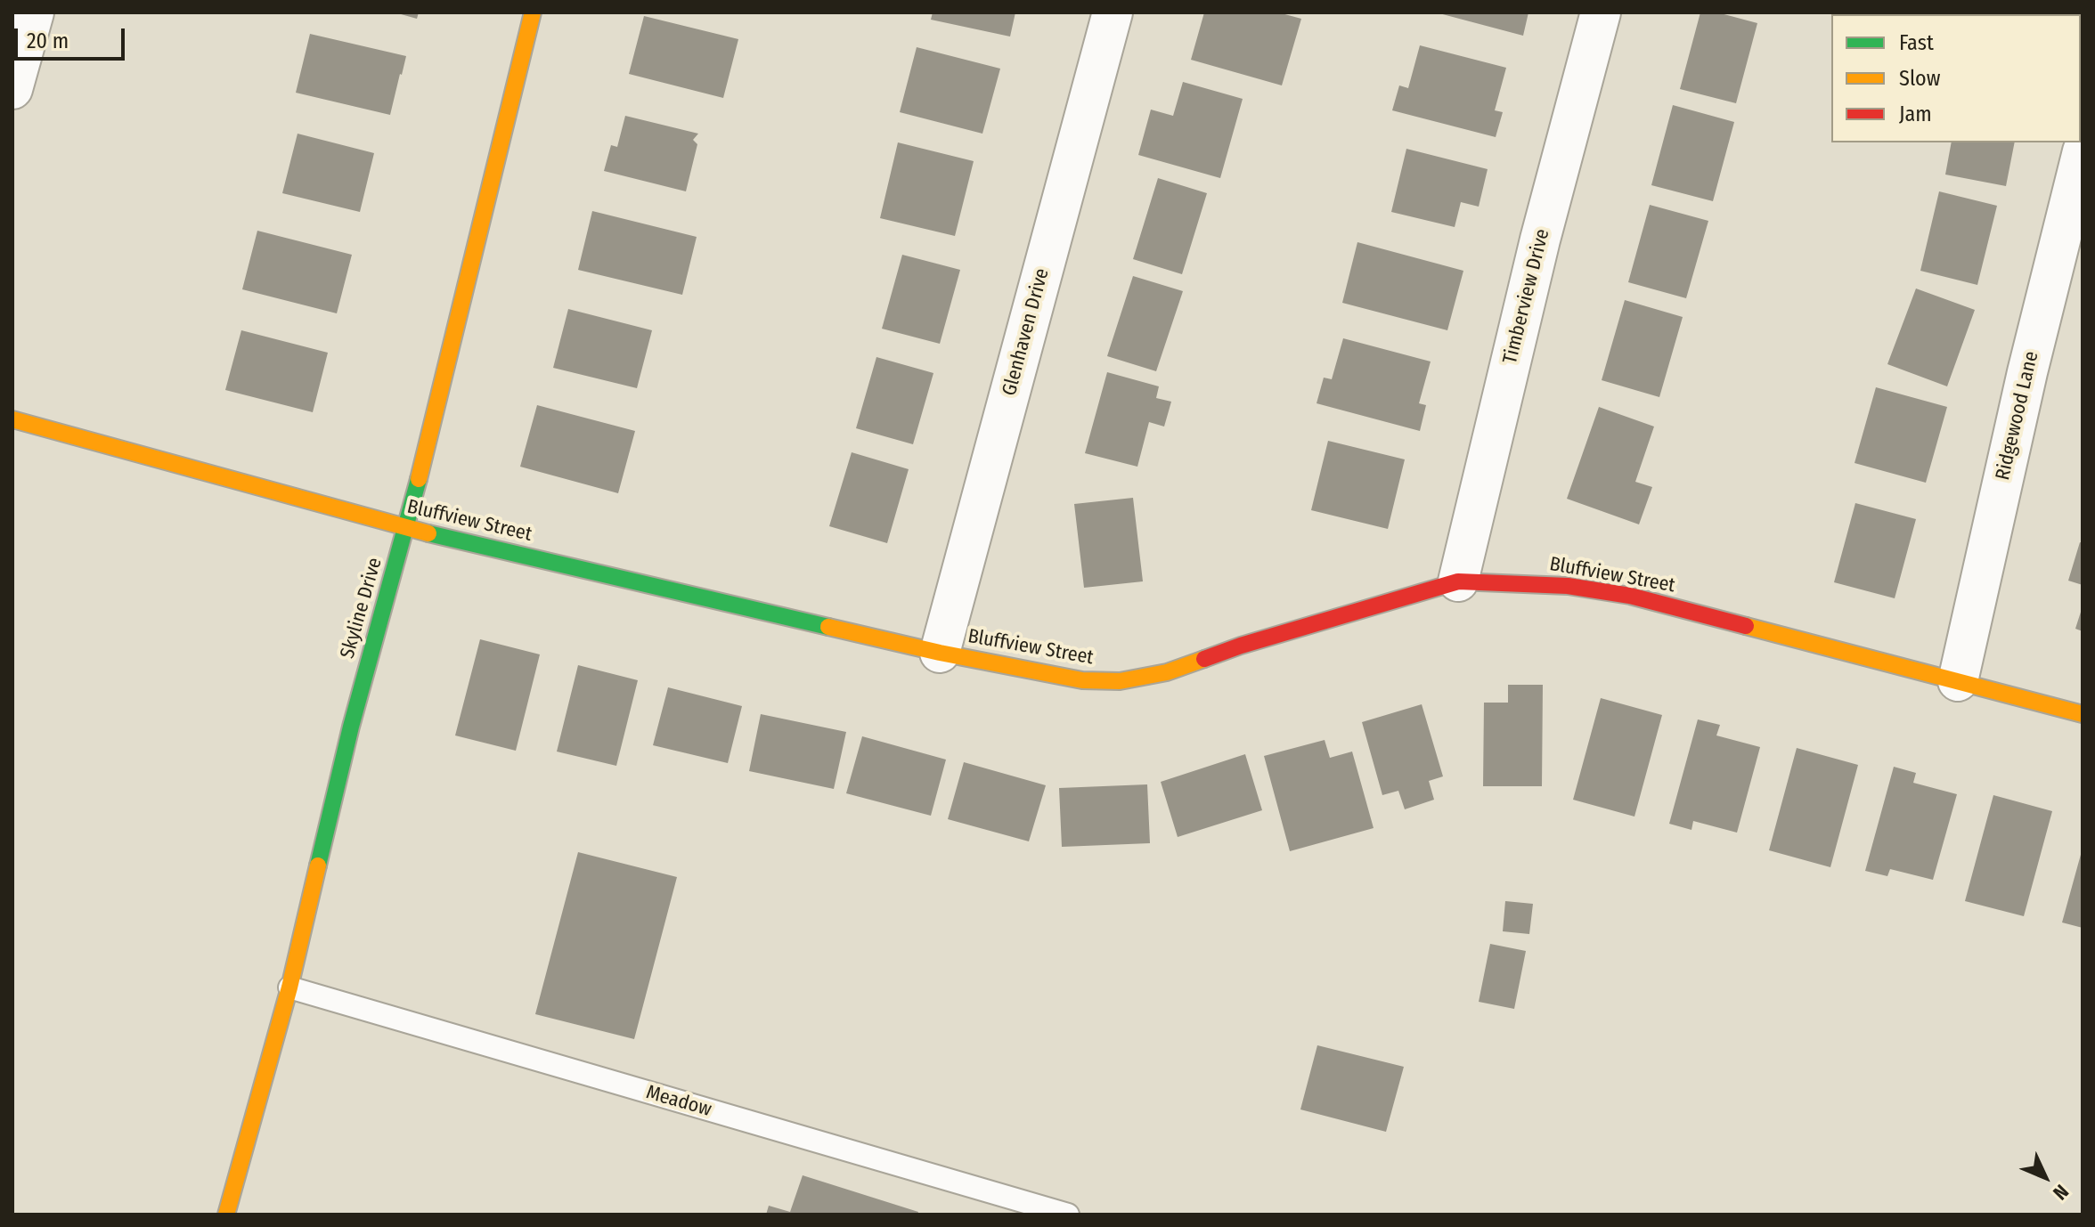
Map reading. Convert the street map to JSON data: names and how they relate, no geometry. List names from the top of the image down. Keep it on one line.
{"streets":{"street":["Timberview Drive","Glenhaven Drive","Ridgewood Lane","Bluffview Street","Skyline Drive"],"lane":["Meadow"]},"crossings":[["Timberview Drive","Bluffview Street"],["Glenhaven Drive","Bluffview Street"],["Ridgewood Lane","Bluffview Street"],["Bluffview Street","Skyline Drive"],["Skyline Drive","Meadow"]],"legend":["Fast","Slow","Jam"],"scale_bar":"20 m","north":"bottom right"}
